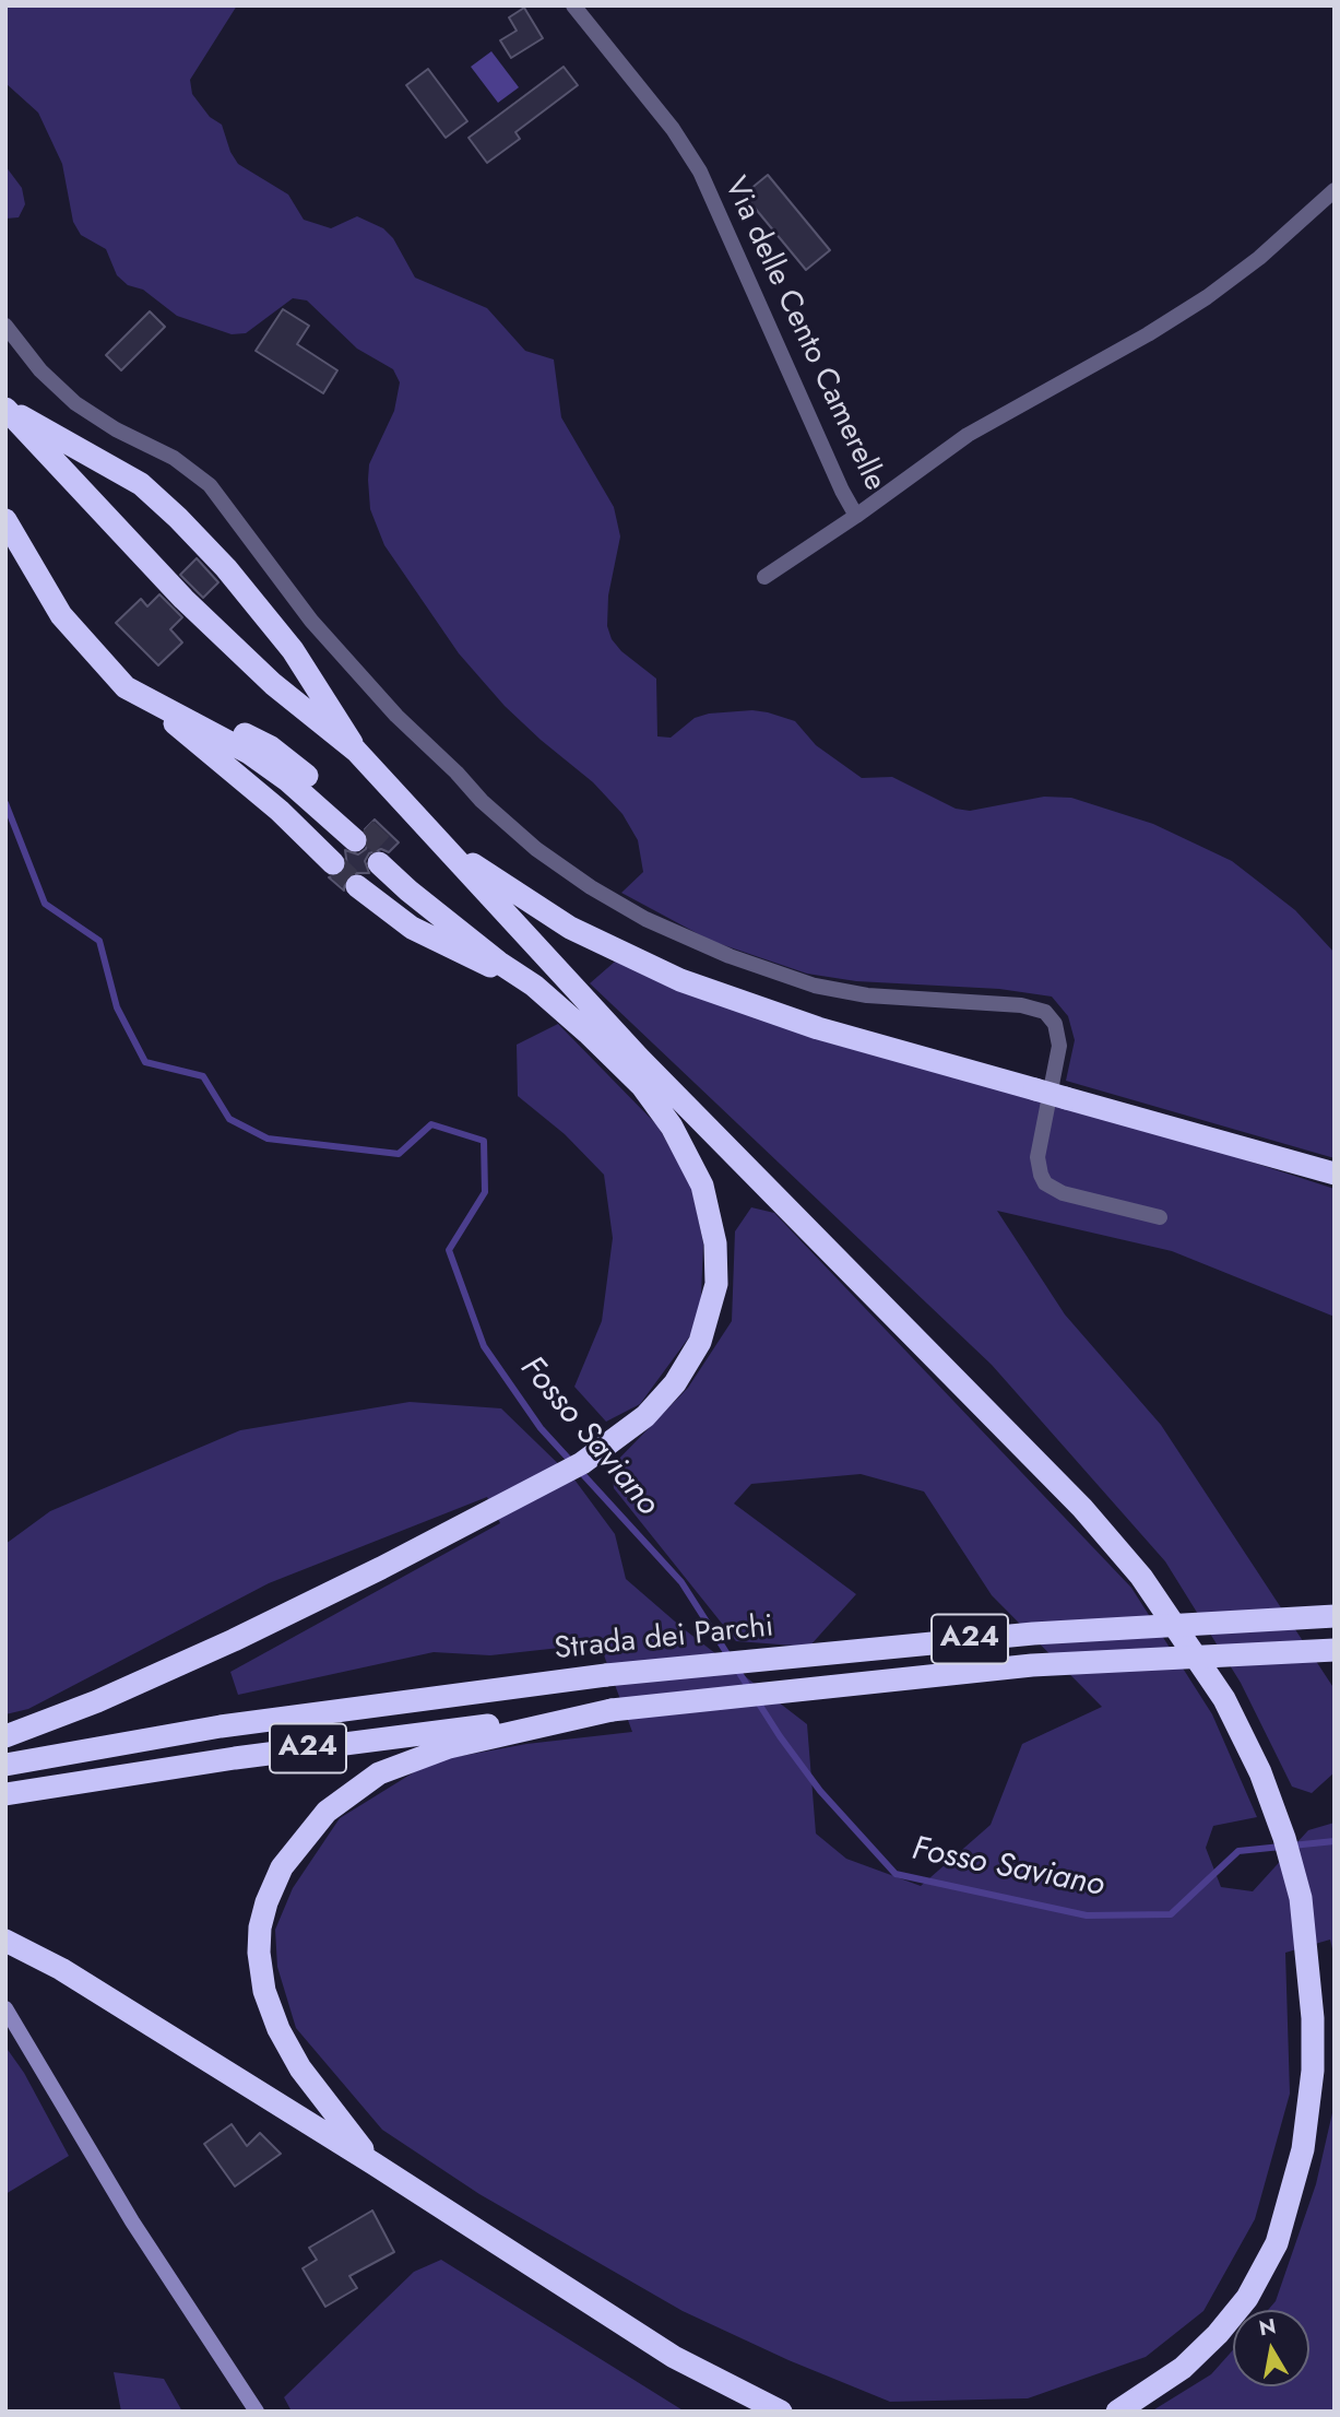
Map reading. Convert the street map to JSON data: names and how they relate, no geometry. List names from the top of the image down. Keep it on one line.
{"streets":{"highway":["Strada dei Parchi","A24"],"street":["Via delle Cento Camerelle"]},"water":["Fosso Saviano"],"north":"top"}
